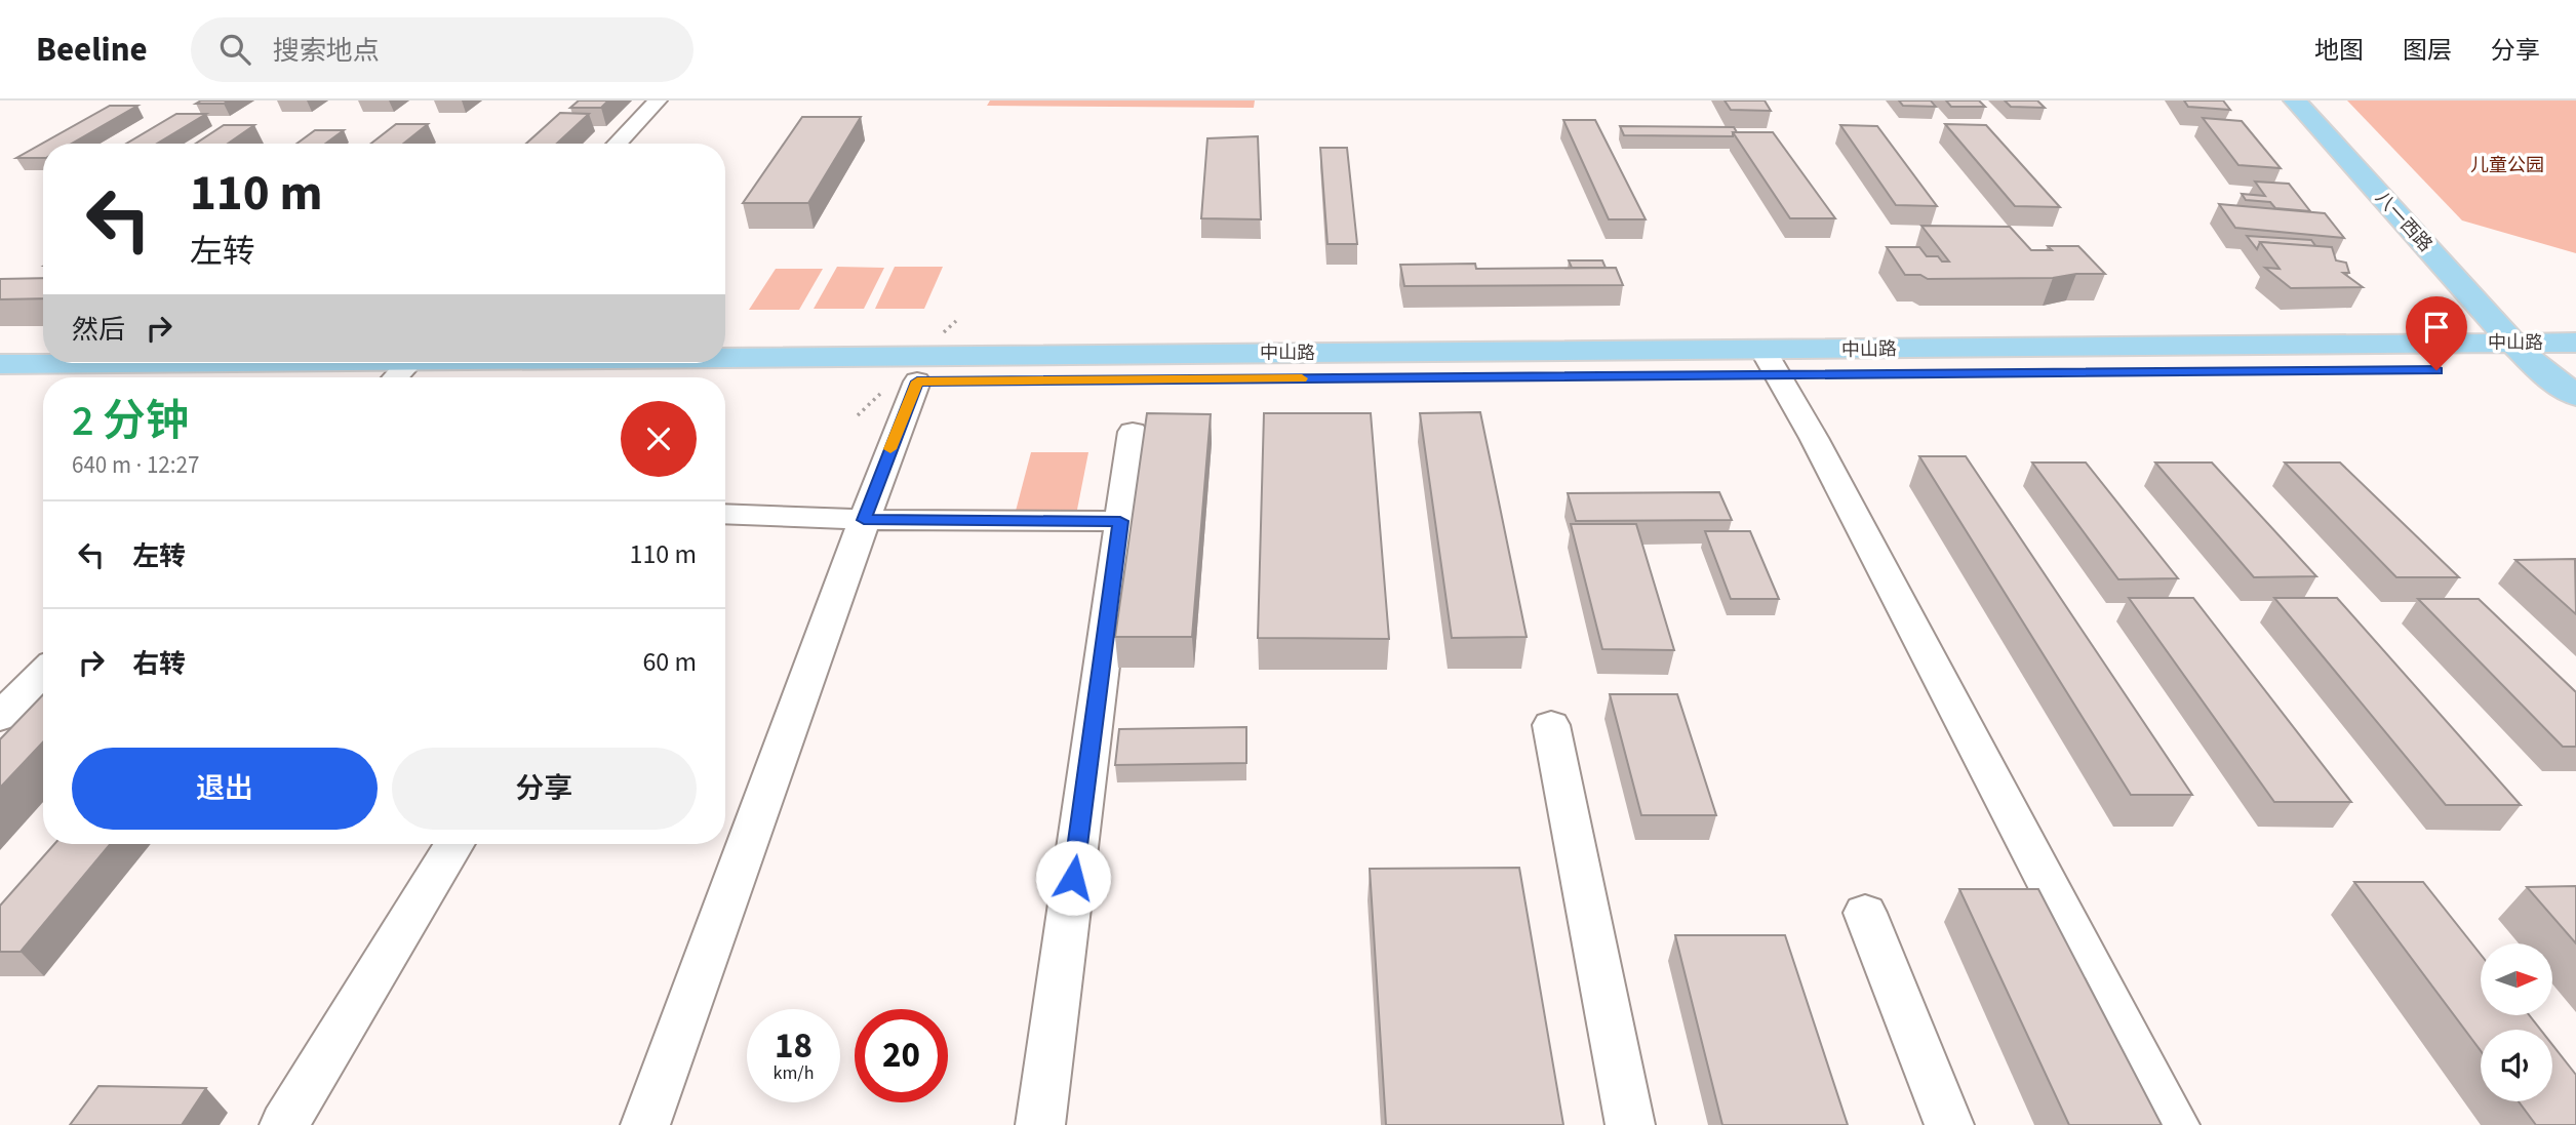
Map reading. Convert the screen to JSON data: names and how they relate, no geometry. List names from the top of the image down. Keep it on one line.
{"streets":{"main road":["八一西路","中山路"]},"crossings":[["八一西路","中山路"]],"parks":["儿童公园"],"north":"right","page":{"header":"Beeline","search":"搜索地点","nav":["地图","图层","分享"],"turn":["110 m","左转"],"then":"然后","heading":["2 分钟","640 m · 12:27"],"list":[{"name":"左转","value":"110 m"},{"name":"右转","value":"60 m"}],"buttons":["退出","分享"],"speed":"18 km/h","limit":"20"}}
